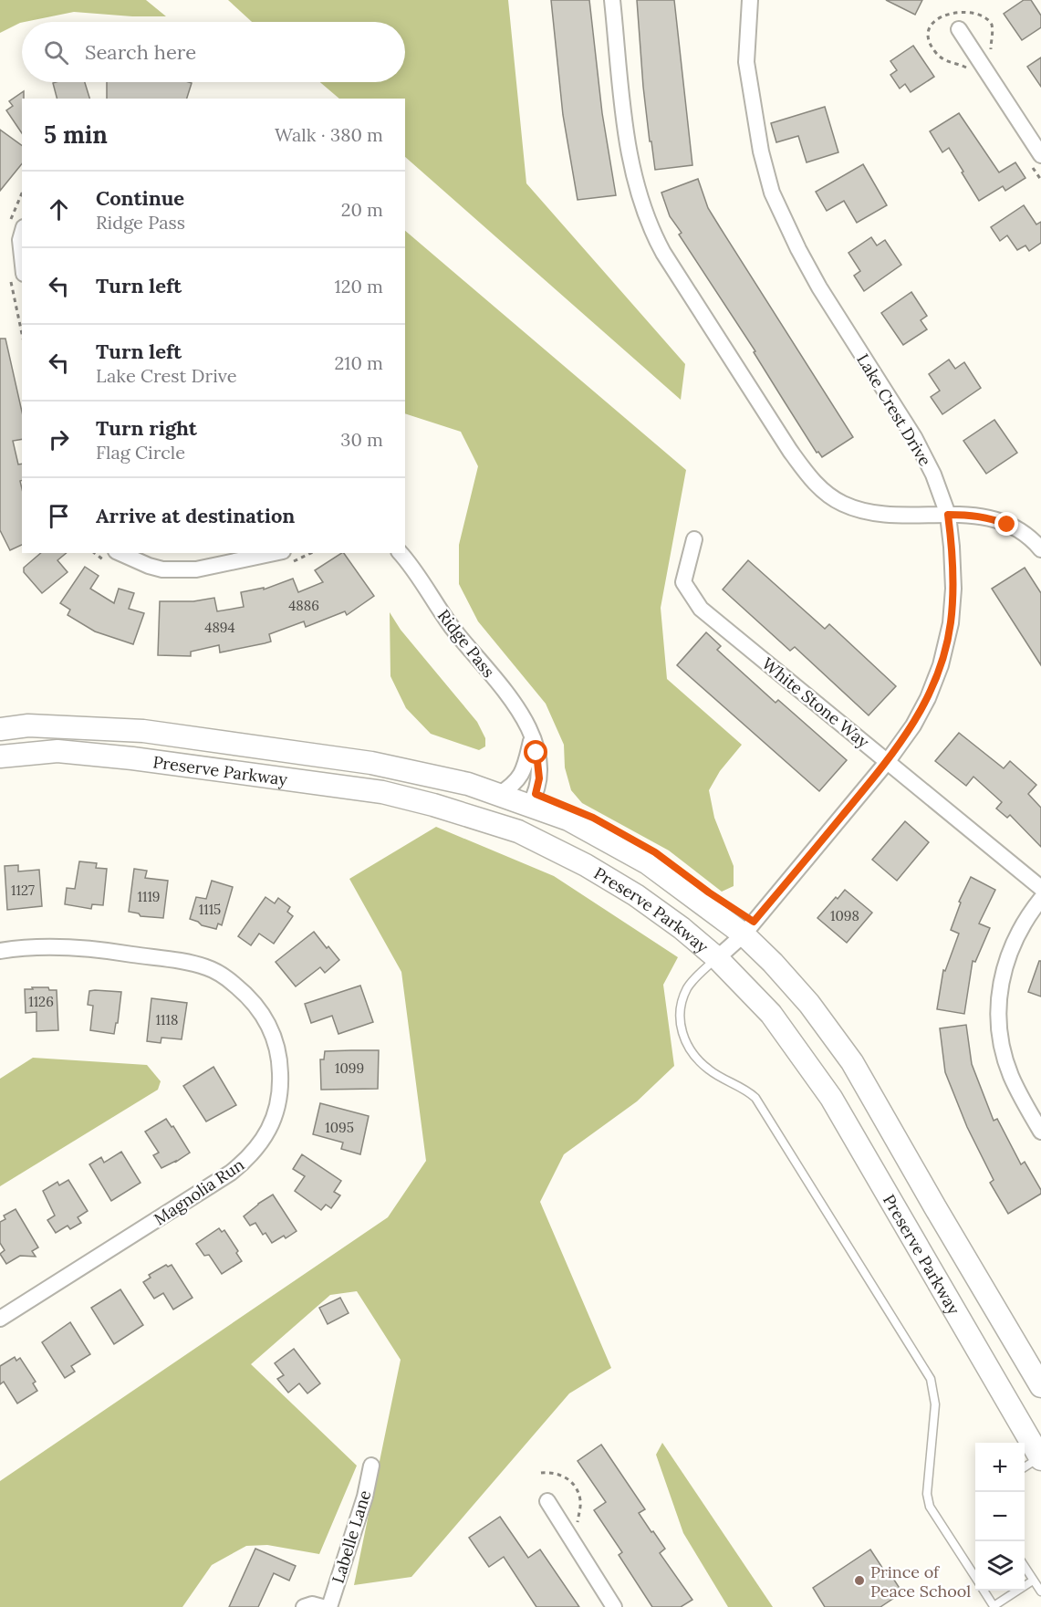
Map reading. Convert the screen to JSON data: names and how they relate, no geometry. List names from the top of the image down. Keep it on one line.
{"streets":{"street":["Lake Crest Drive","Ridge Pass","White Stone Way","Preserve Parkway","Magnolia Run","Labelle Lane"]},"crossings":[["Lake Crest Drive","White Stone Way"],["Lake Crest Drive","Preserve Parkway"],["Ridge Pass","Preserve Parkway"]],"places":["Prince of Peace School"],"house_numbers":["4886","4894","1127","1119","1115","1098","1126","1118","1099","1095"],"page":{"search":"Search here","heading":["5 min","Walk · 380 m"],"list":[["Continue","Ridge Pass","20 m"],["Turn left","120 m"],["Turn left","Lake Crest Drive","210 m"],["Turn right","Flag Circle","30 m"],"Arrive at destination"],"map_buttons":["+","−"]}}
